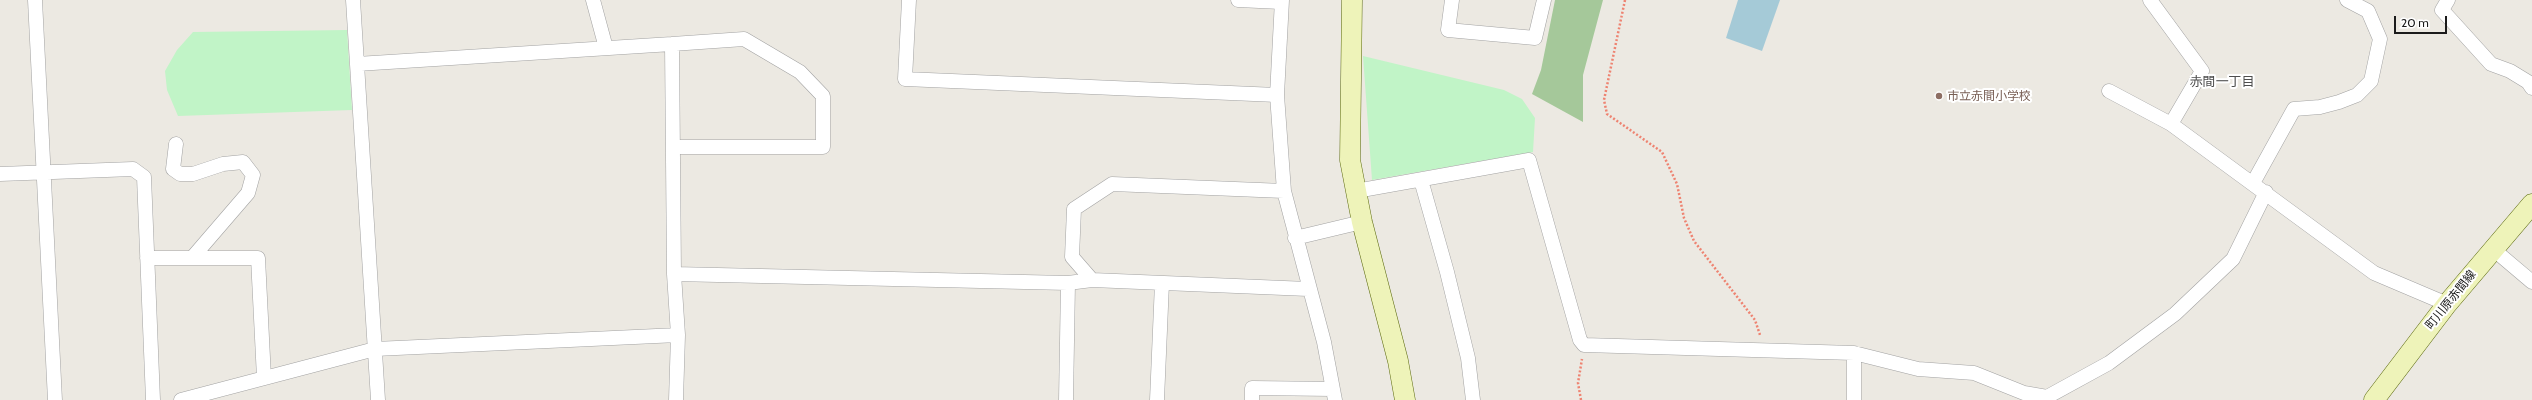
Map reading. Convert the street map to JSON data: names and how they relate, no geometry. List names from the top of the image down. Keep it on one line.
{"streets":{"street":["町川原赤間線"]},"districts":["赤間一丁目"],"places":["市立赤間小学校"],"scale_bar":"20 m"}
